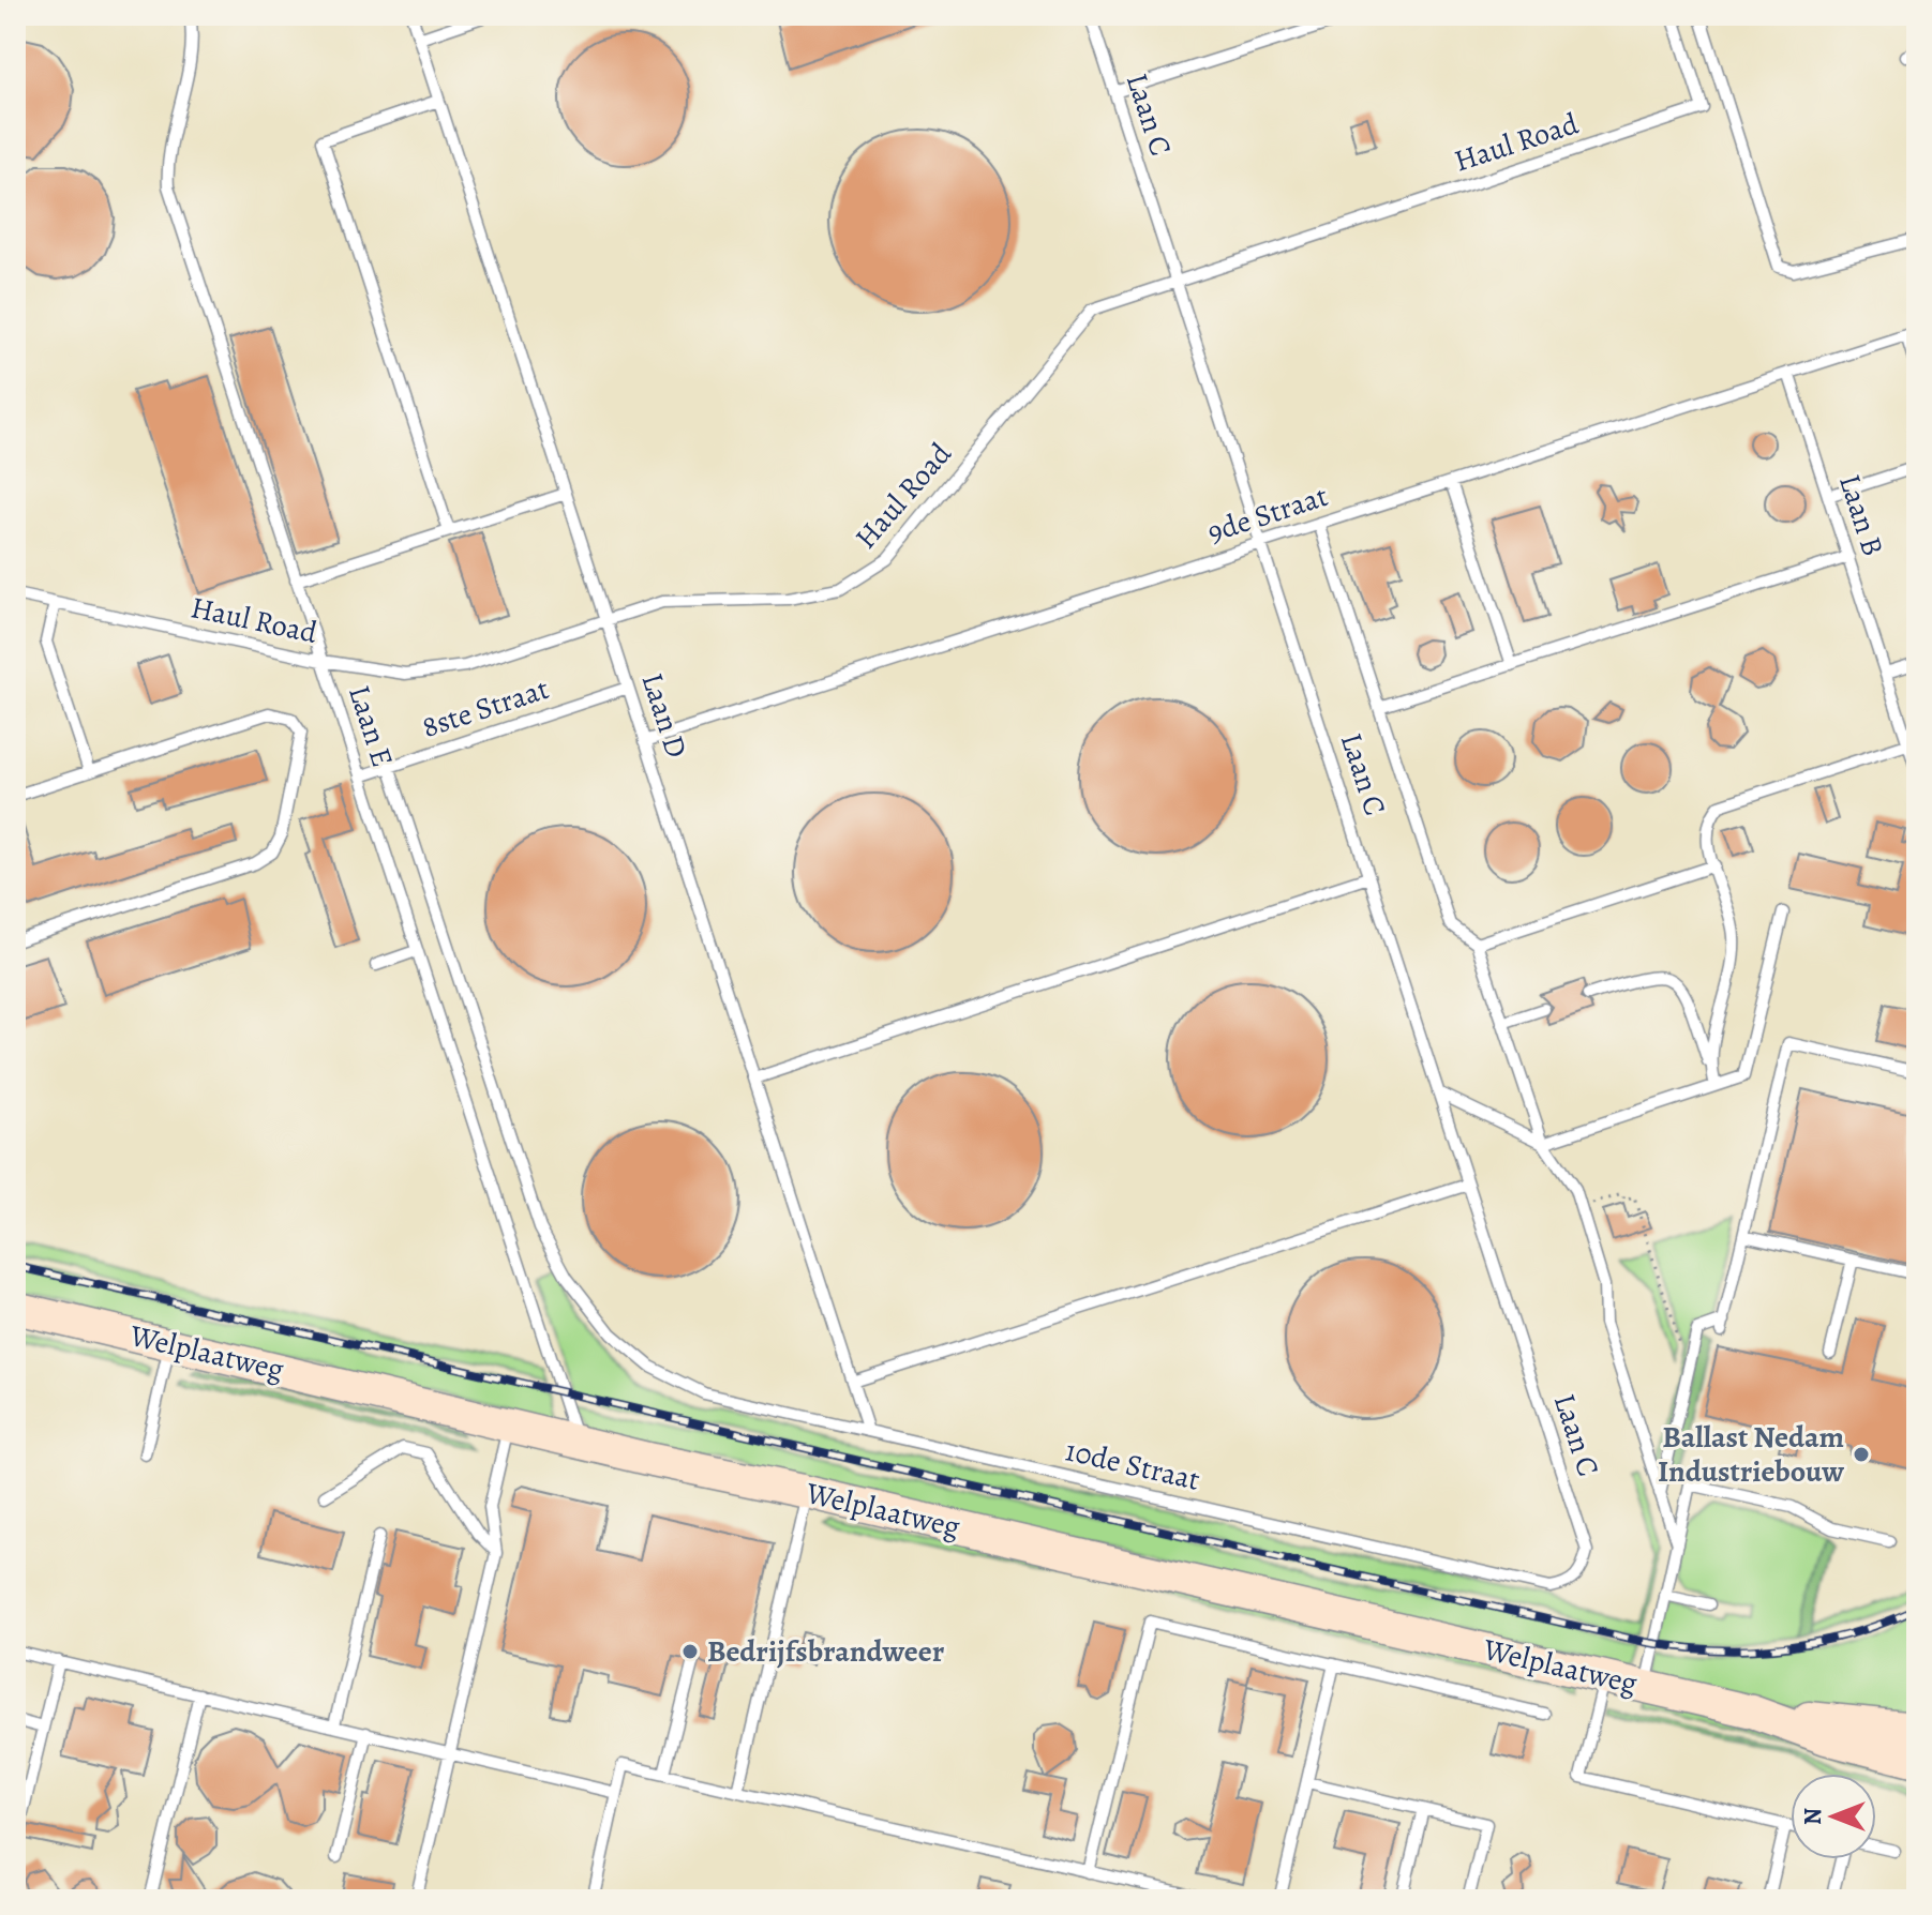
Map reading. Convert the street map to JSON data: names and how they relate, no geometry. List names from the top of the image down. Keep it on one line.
{"streets":{"street":["Welplaatweg"],"lane":["Laan C","Haul Road","9de Straat","Laan B","8ste Straat","Laan D","Laan E","10de Straat"]},"crossings":[["Laan C","Haul Road"],["Laan C","9de Straat"],["Laan C","10de Straat"],["Haul Road","Laan D"],["Haul Road","Laan E"],["9de Straat","Laan B"],["9de Straat","Laan D"],["8ste Straat","Laan D"],["8ste Straat","Laan E"],["8ste Straat","10de Straat"],["Laan D","10de Straat"],["Laan E","Welplaatweg"]],"places":["Ballast Nedam Industriebouw","Bedrijfsbrandweer"],"north":"left"}
